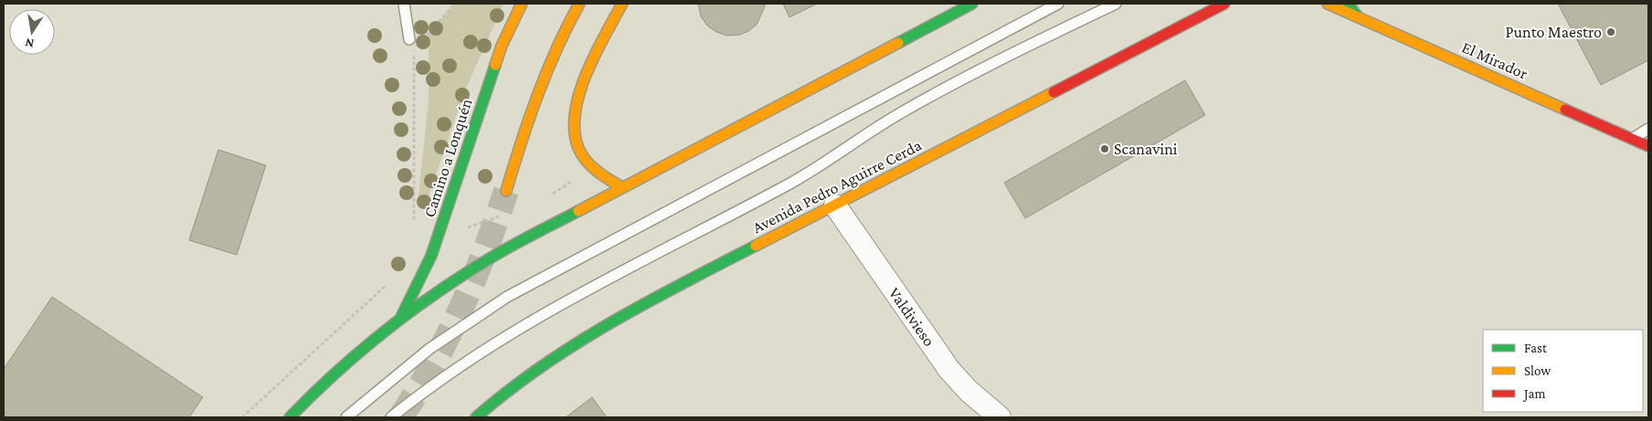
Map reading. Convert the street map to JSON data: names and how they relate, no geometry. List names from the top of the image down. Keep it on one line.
{"streets":{"main road":["El Mirador","Camino a Lonquén","Avenida Pedro Aguirre Cerda"],"street":["Valdivieso"]},"crossings":[["Avenida Pedro Aguirre Cerda","Valdivieso"]],"places":["Punto Maestro","Scanavini"],"legend":["Fast","Slow","Jam"],"north":"bottom"}
